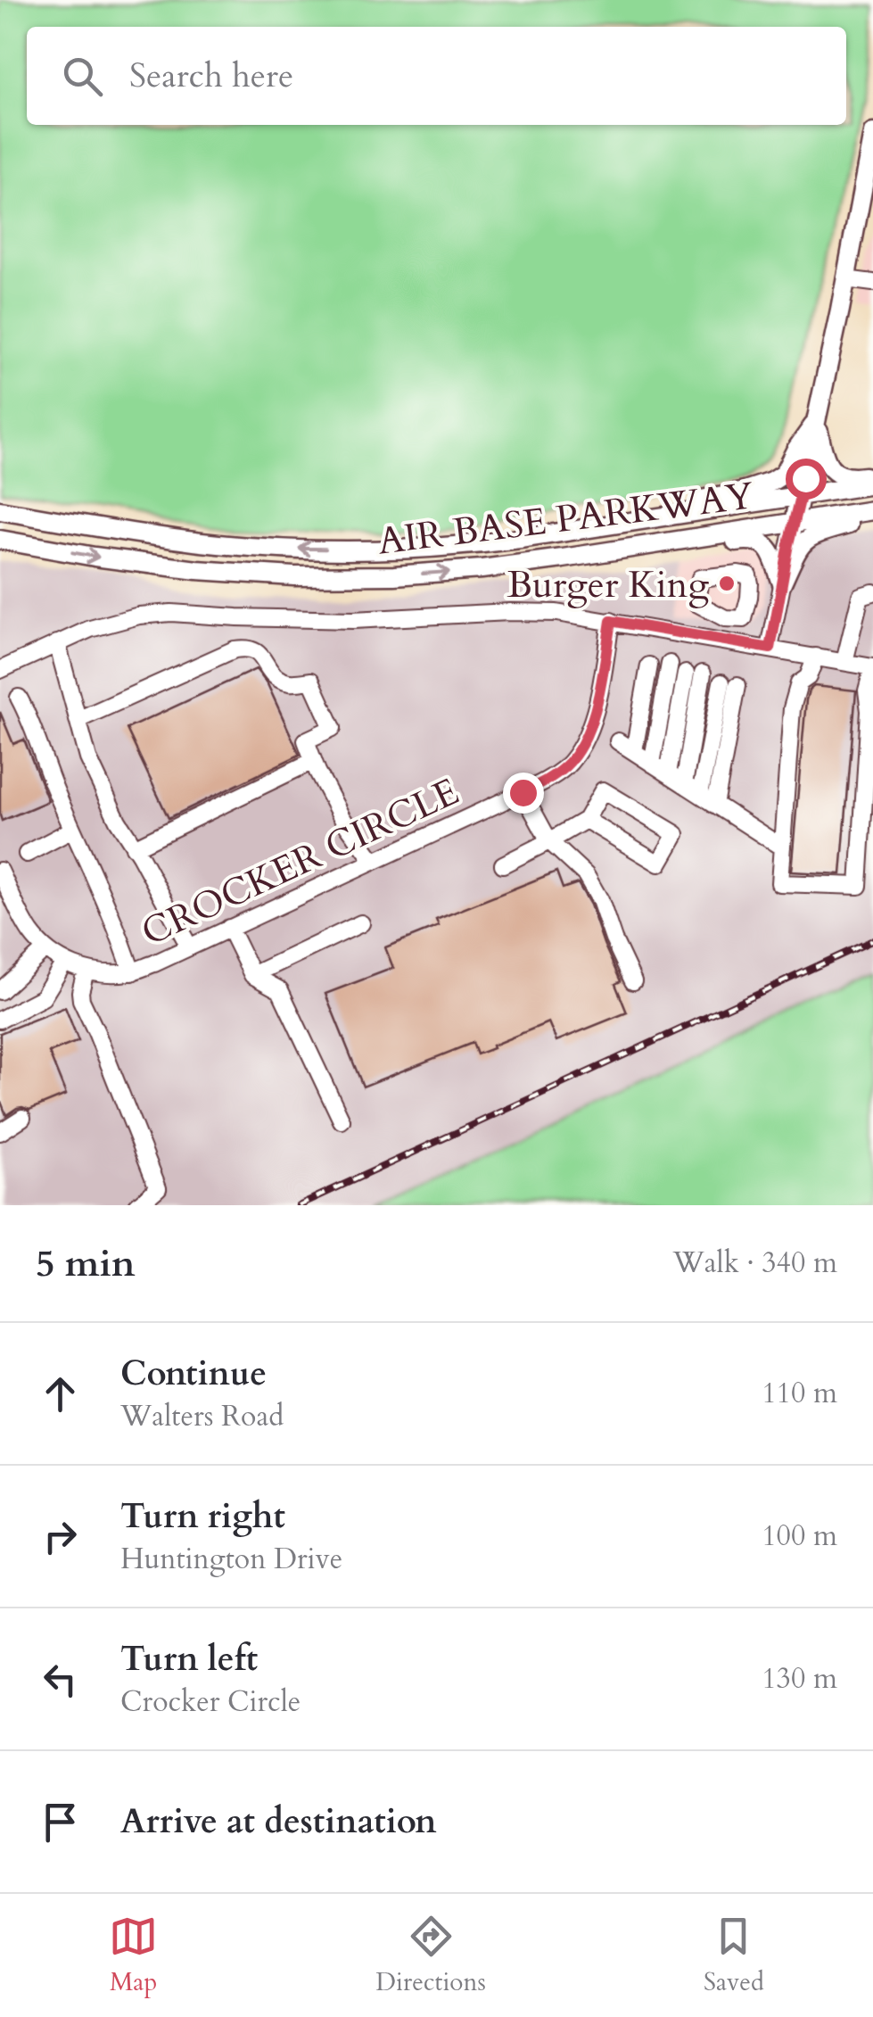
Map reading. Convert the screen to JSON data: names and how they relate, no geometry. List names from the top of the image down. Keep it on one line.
{"streets":{"main road":["AIR BASE PARKWAY"],"street":["CROCKER CIRCLE"]},"places":["Burger King"],"page":{"search":"Search here","heading":["5 min","Walk · 340 m"],"list":[["Continue","Walters Road","110 m"],["Turn right","Huntington Drive","100 m"],["Turn left","Crocker Circle","130 m"],"Arrive at destination"],"nav":["Map","Directions","Saved"]}}
